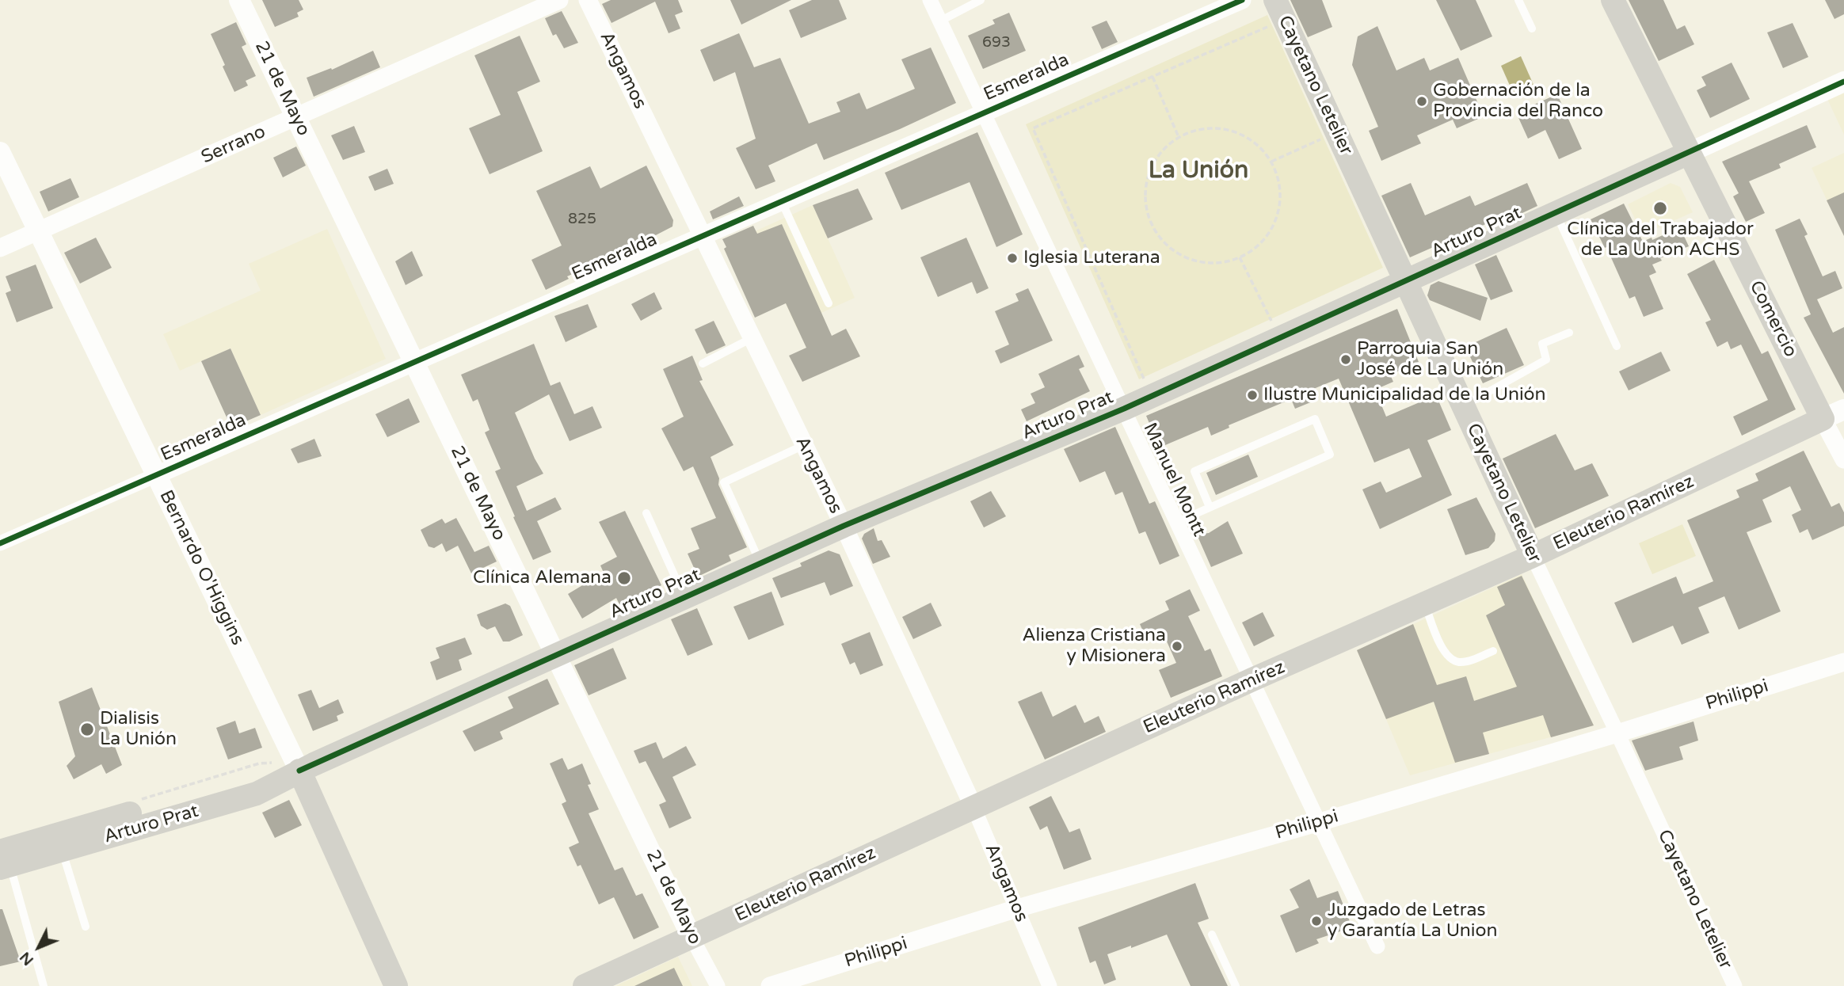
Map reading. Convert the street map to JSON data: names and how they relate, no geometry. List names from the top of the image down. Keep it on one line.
{"streets":{"main road":["Cayetano Letelier","21 de Mayo","Arturo Prat","Comercio","Eleuterio Ramírez","Bernardo O'Higgins"],"street":["Angamos","Esmeralda","Serrano","Manuel Montt","Philippi"]},"crossings":[["Angamos","Esmeralda"],["Angamos","Arturo Prat"],["Angamos","Eleuterio Ramírez"],["Angamos","Philippi"],["Esmeralda","21 de Mayo"],["Esmeralda","Manuel Montt"],["Esmeralda","Bernardo O'Higgins"],["Cayetano Letelier","Arturo Prat"],["Cayetano Letelier","Eleuterio Ramírez"],["Cayetano Letelier","Philippi"],["21 de Mayo","Serrano"],["21 de Mayo","Arturo Prat"],["21 de Mayo","Eleuterio Ramírez"],["Serrano","Bernardo O'Higgins"],["Arturo Prat","Comercio"],["Arturo Prat","Manuel Montt"],["Arturo Prat","Bernardo O'Higgins"],["Comercio","Eleuterio Ramírez"],["Manuel Montt","Eleuterio Ramírez"],["Manuel Montt","Philippi"]],"districts":["La Unión"],"places":["Gobernación de la Provincia del Ranco","Clínica del Trabajador de La Union ACHS","Iglesia Luterana","Parroquia San José de La Unión","Ilustre Municipalidad de la Unión","Clínica Alemana","Alienza Cristiana y Misionera","Dialisis La Unión","Juzgado de Letras y Garantía La Union"],"house_numbers":["693","825"],"north":"bottom left"}
